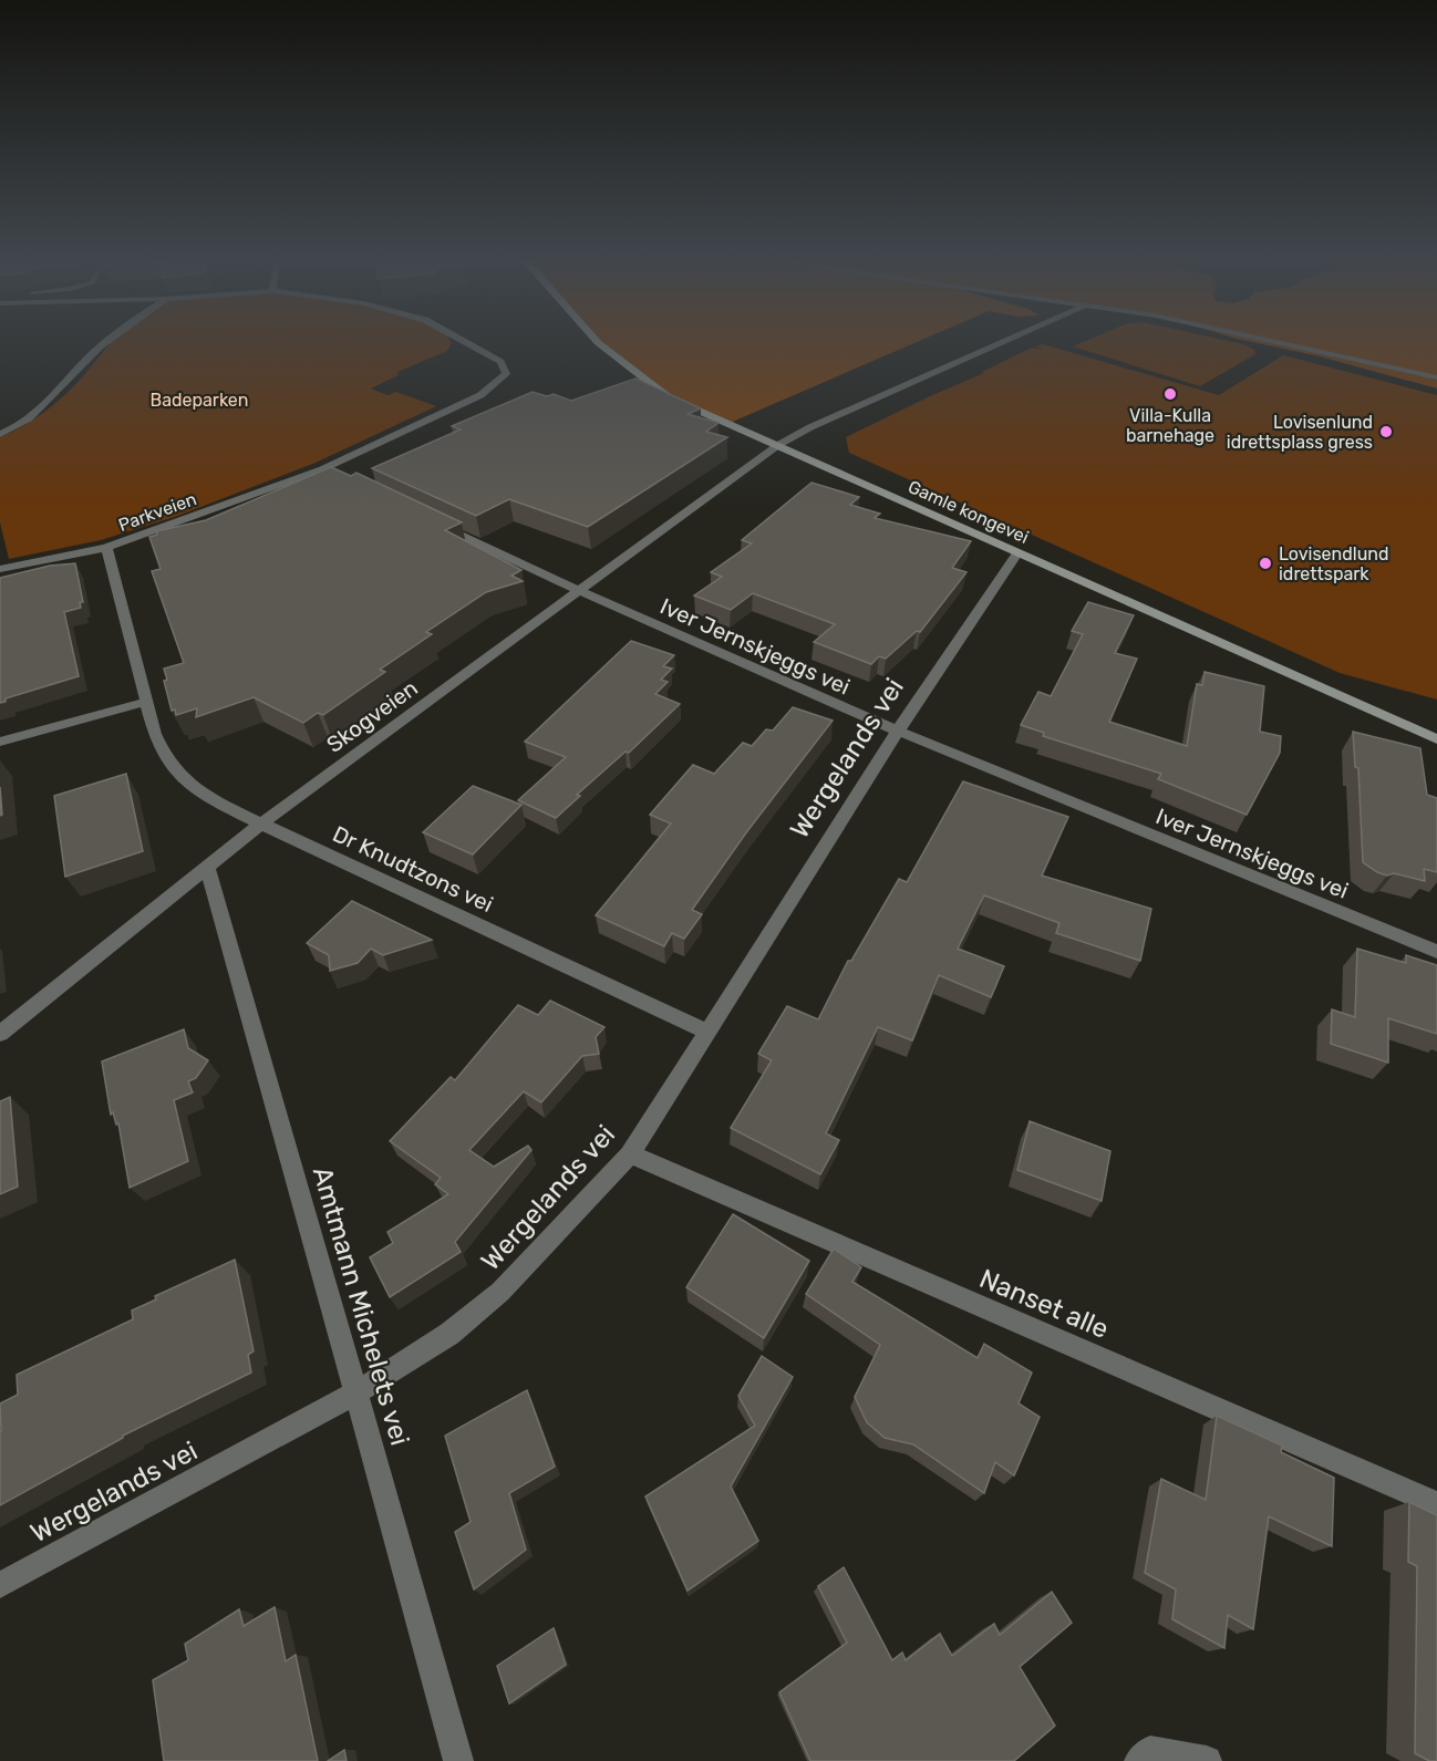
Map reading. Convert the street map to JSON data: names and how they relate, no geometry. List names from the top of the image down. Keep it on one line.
{"streets":{"street":["Parkveien","Gamle kongevei","Iver Jernskjeggs vei","Skogveien","Wergelands vei","Dr Knudtzons vei","Nanset alle","Amtmann Michelets vei"]},"crossings":[["Parkveien","Dr Knudtzons vei"],["Gamle kongevei","Skogveien"],["Gamle kongevei","Wergelands vei"],["Iver Jernskjeggs vei","Skogveien"],["Iver Jernskjeggs vei","Wergelands vei"],["Skogveien","Dr Knudtzons vei"],["Skogveien","Amtmann Michelets vei"],["Wergelands vei","Dr Knudtzons vei"],["Wergelands vei","Nanset alle"],["Wergelands vei","Amtmann Michelets vei"]],"parks":["Badeparken"],"places":["Villa-Kulla barnehage","Lovisenlund idrettsplass gress","Lovisendlund idrettspark"]}
